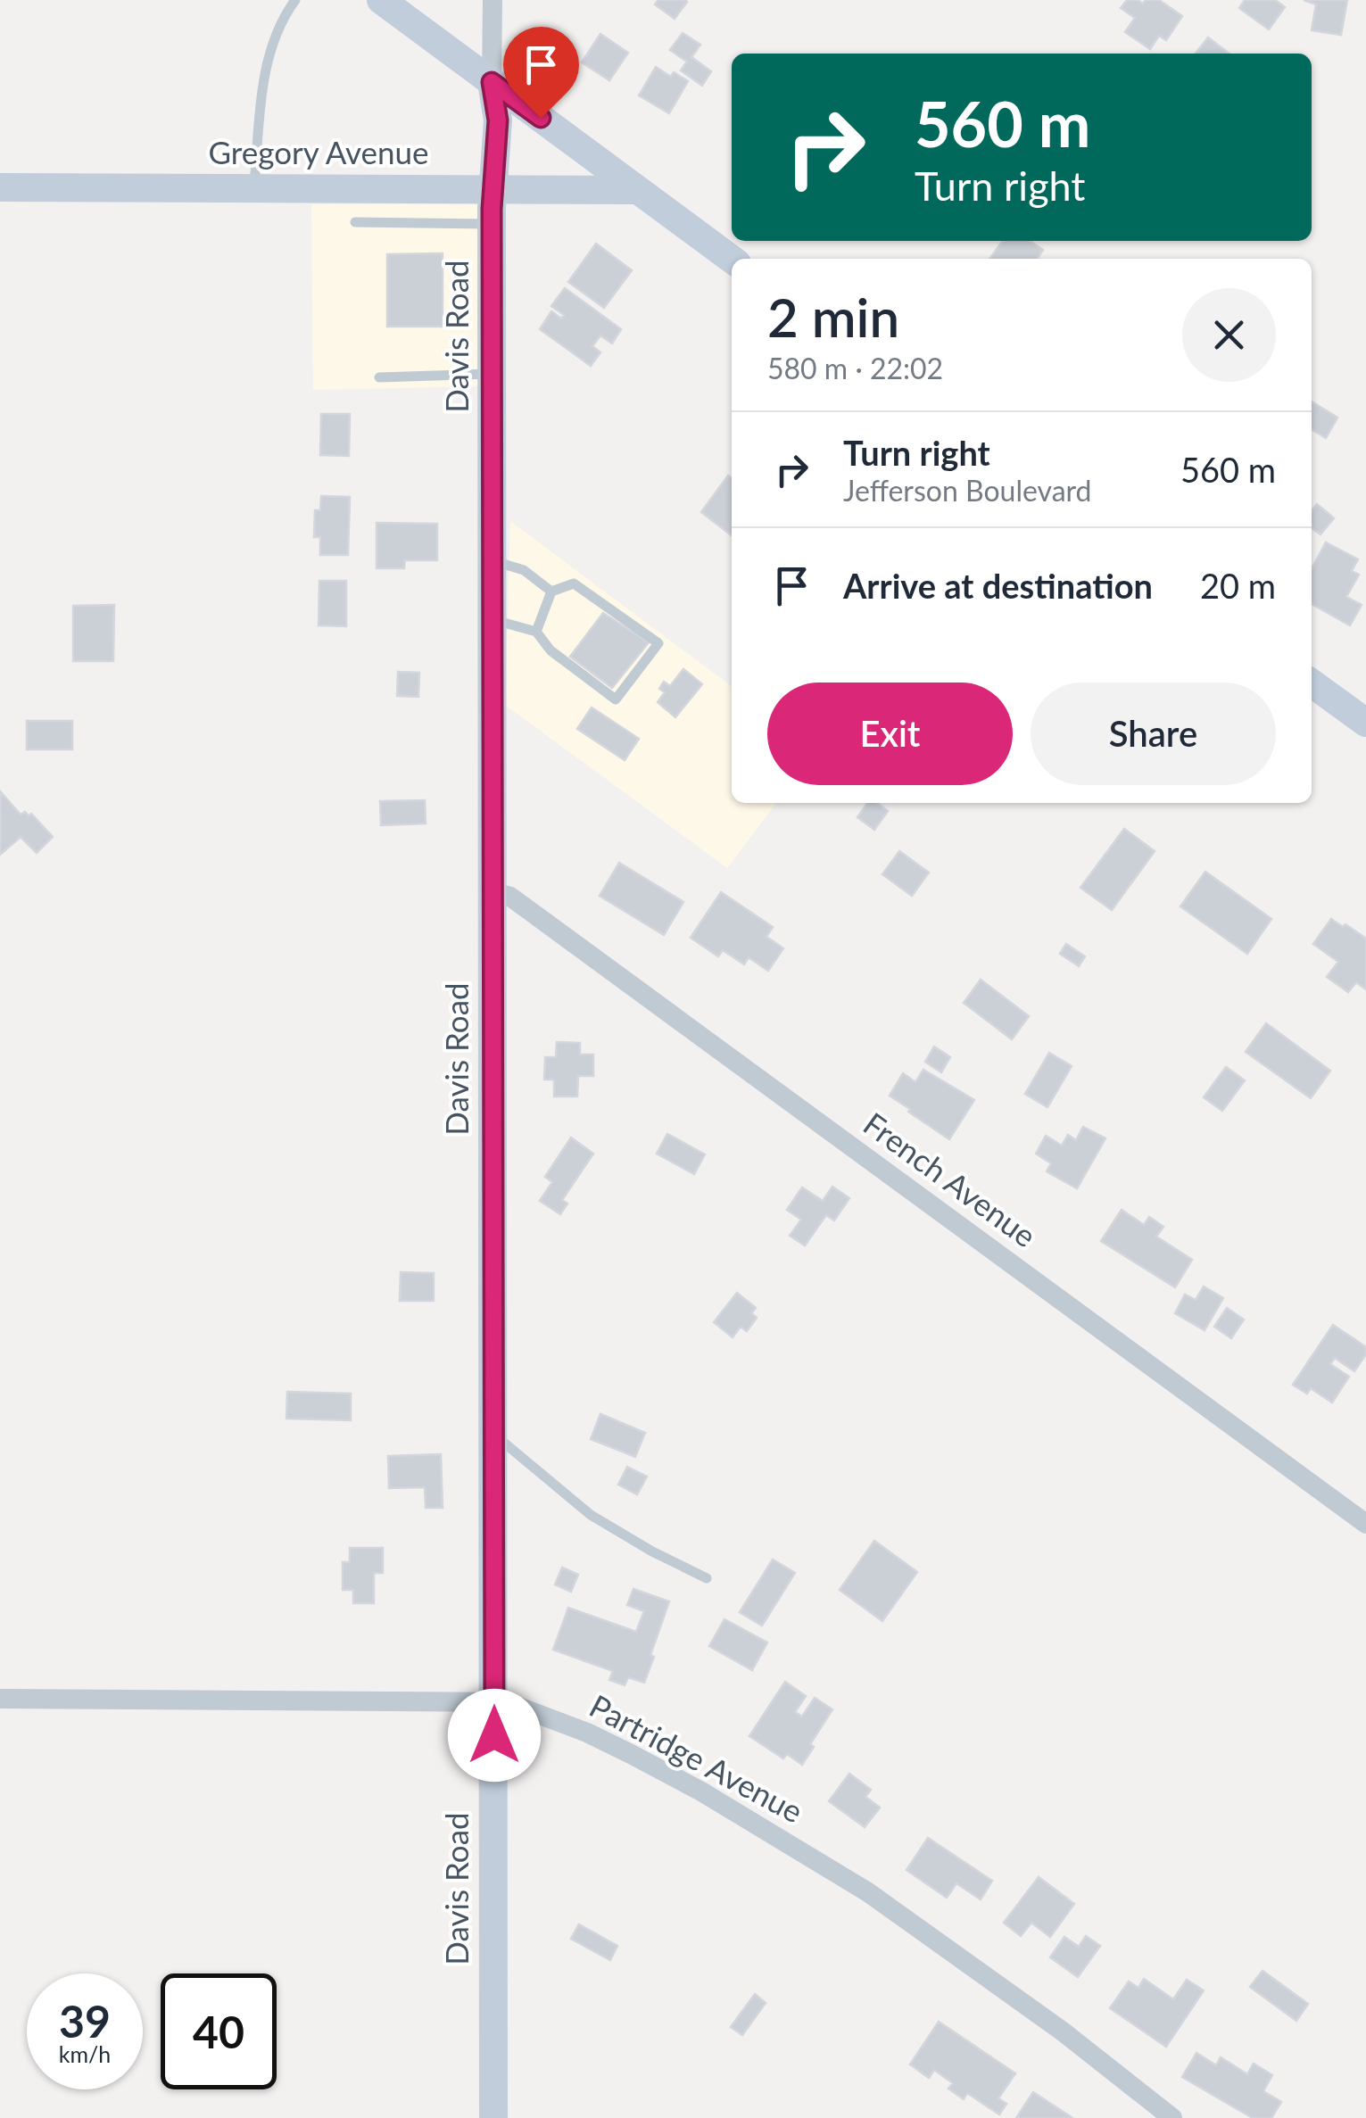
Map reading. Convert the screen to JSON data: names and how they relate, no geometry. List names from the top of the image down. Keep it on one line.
{"streets":{"street":["Gregory Avenue","Davis Road","French Avenue","Partridge Avenue"]},"crossings":[["Gregory Avenue","Davis Road"],["Davis Road","French Avenue"],["Davis Road","Partridge Avenue"]],"page":{"turn":["560 m","Turn right"],"heading":["2 min","580 m · 22:02"],"list":[{"name":"Turn right","note":"Jefferson Boulevard","value":"560 m"},{"name":"Arrive at destination","value":"20 m"}],"buttons":["Exit","Share"],"speed":"39 km/h","limit":"40"}}
